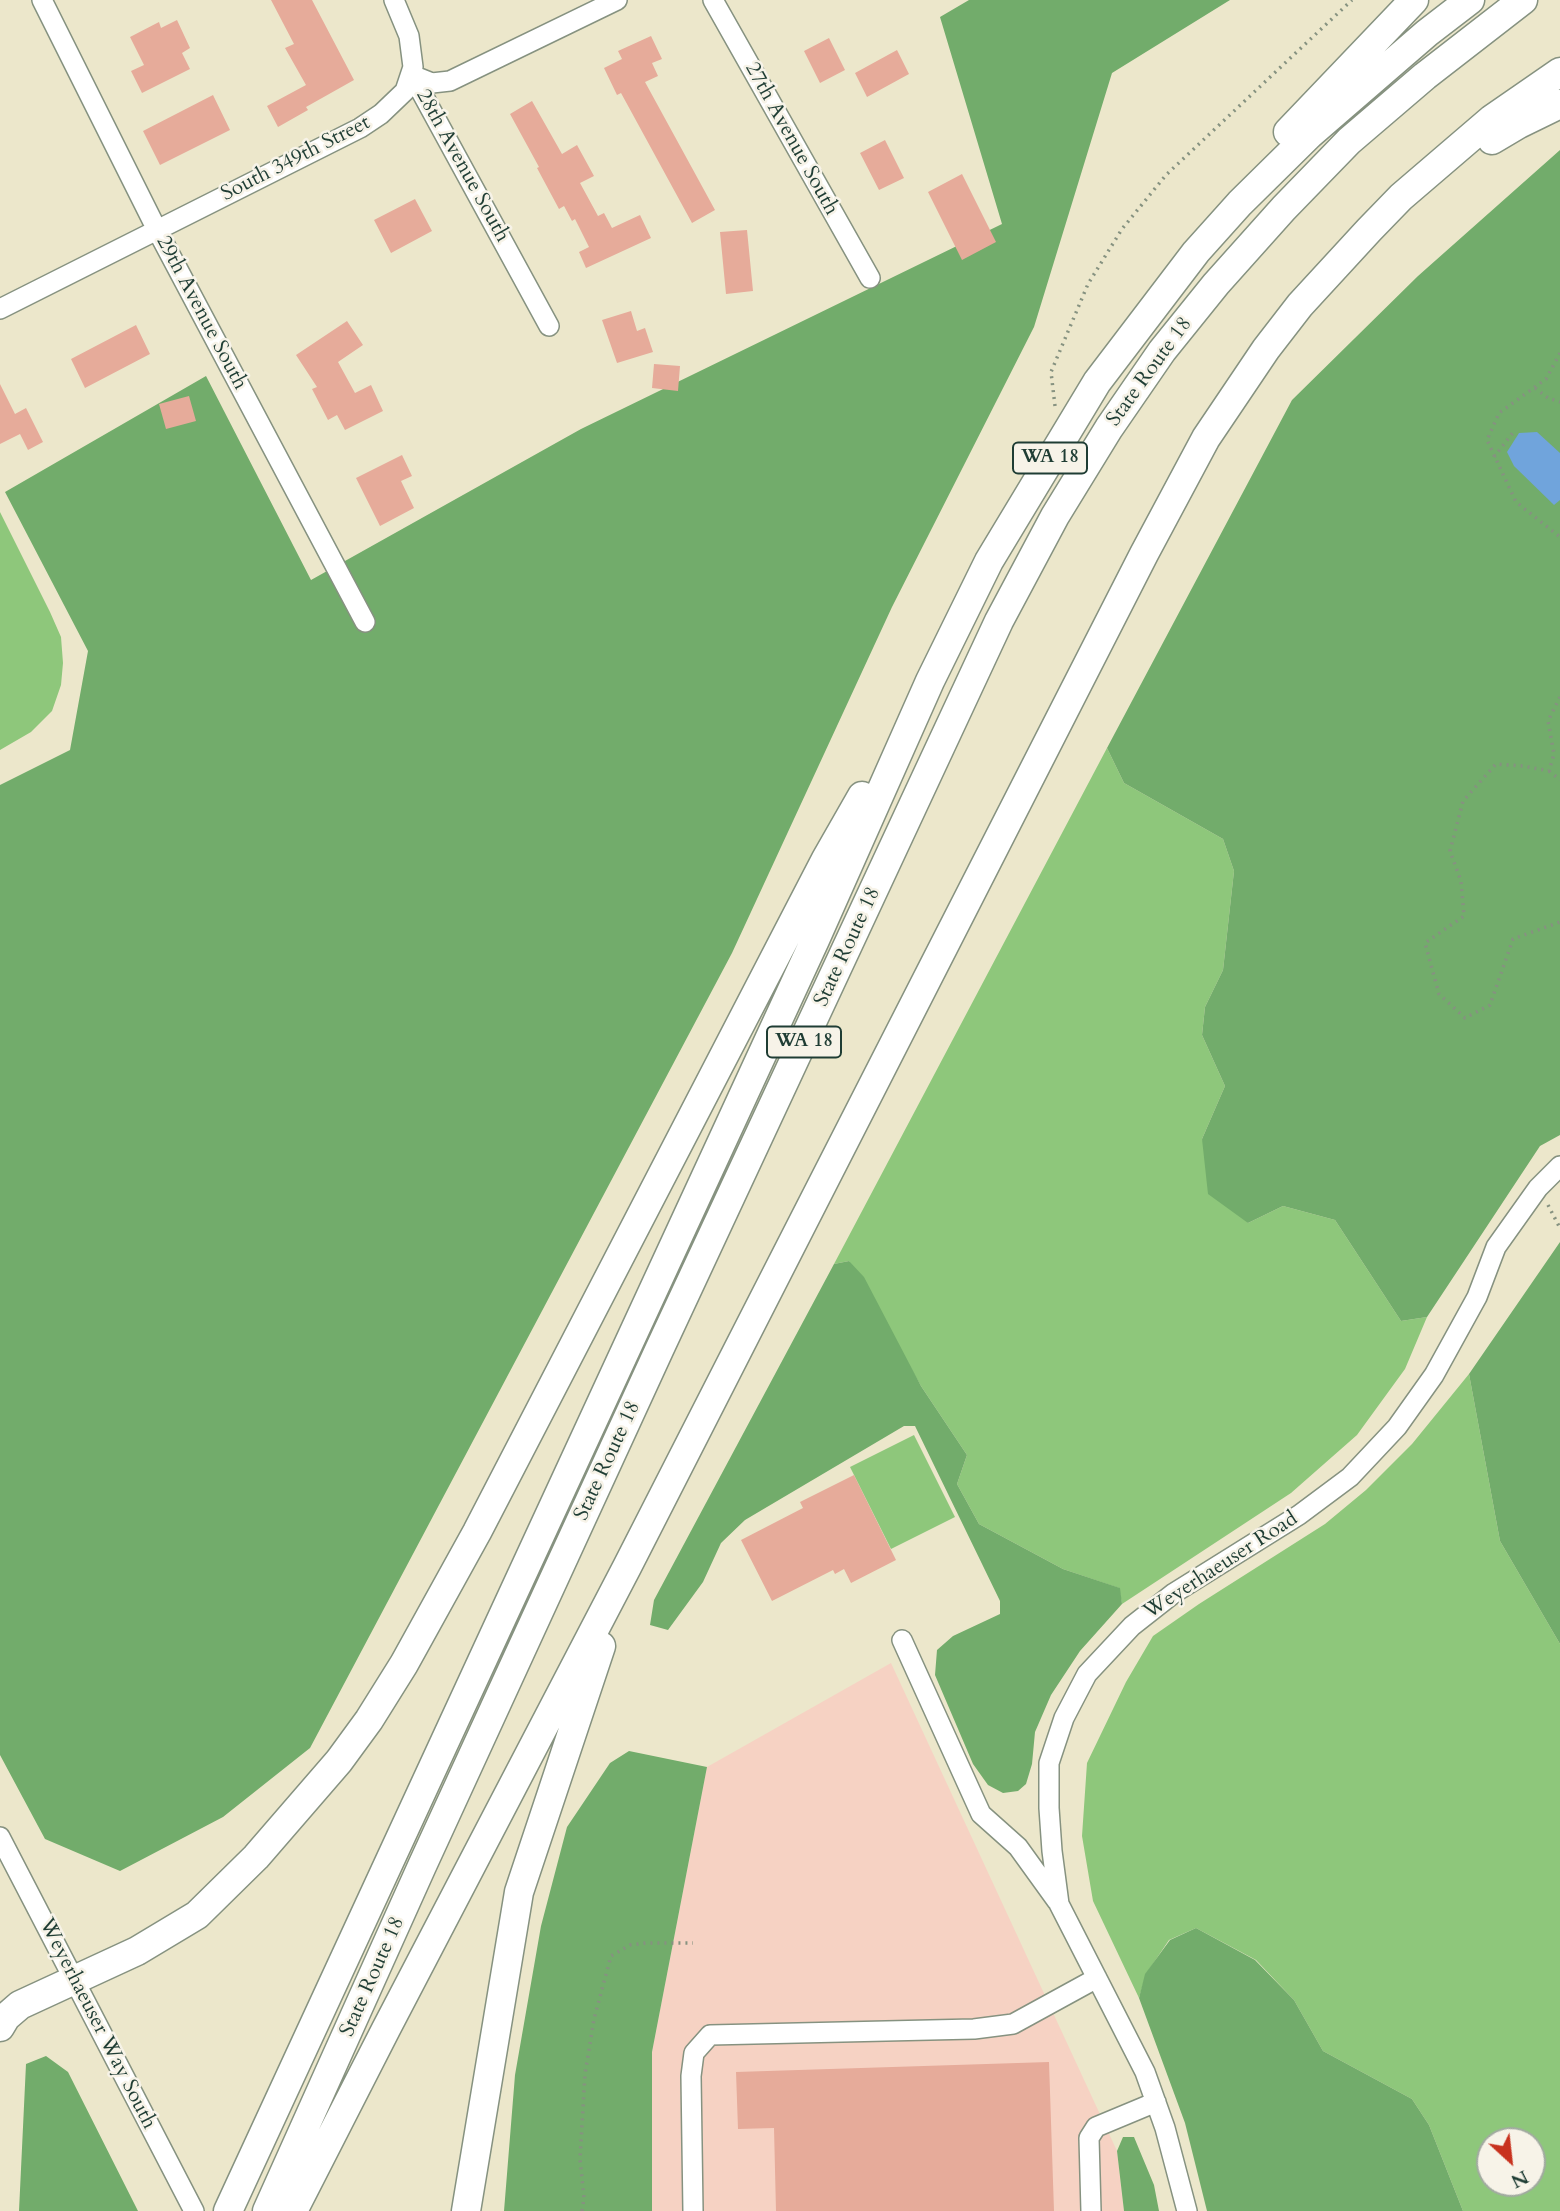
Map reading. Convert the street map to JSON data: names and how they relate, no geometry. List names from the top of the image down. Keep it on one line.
{"streets":{"highway":["State Route 18","WA 18"],"street":["27th Avenue South","South 349th Street","28th Avenue South","29th Avenue South","Weyerhaeuser Road","Weyerhaeuser Way South"]},"crossings":[["South 349th Street","28th Avenue South"],["South 349th Street","29th Avenue South"]],"north":"bottom right"}
